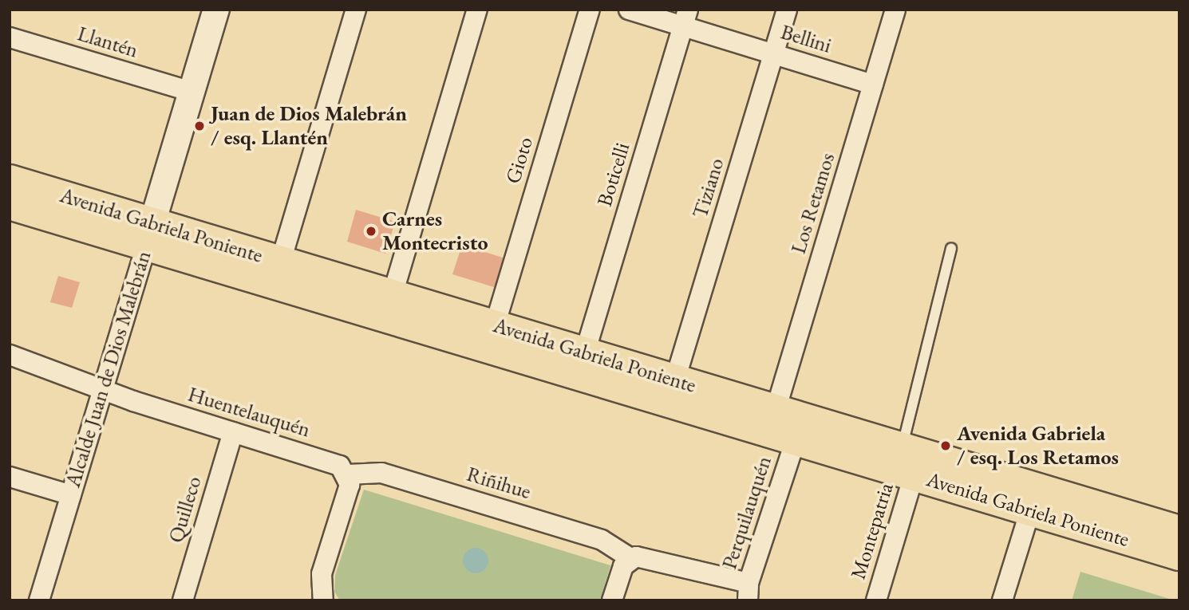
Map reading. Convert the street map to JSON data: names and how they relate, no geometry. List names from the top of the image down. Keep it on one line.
{"streets":{"main road":["Avenida Gabriela Poniente"],"street":["Bellini","Llantén","Gioto","Boticelli","Tiziano","Los Retamos","Alcalde Juan de Dios Malebrán","Huentelauquén","Riñihue","Quilleco","Perquilauquén","Montepatria"]},"crossings":[["Bellini","Boticelli"],["Bellini","Tiziano"],["Bellini","Los Retamos"],["Llantén","Alcalde Juan de Dios Malebrán"],["Gioto","Avenida Gabriela Poniente"],["Boticelli","Avenida Gabriela Poniente"],["Tiziano","Avenida Gabriela Poniente"],["Los Retamos","Avenida Gabriela Poniente"],["Avenida Gabriela Poniente","Alcalde Juan de Dios Malebrán"],["Avenida Gabriela Poniente","Perquilauquén"],["Avenida Gabriela Poniente","Montepatria"],["Alcalde Juan de Dios Malebrán","Huentelauquén"],["Huentelauquén","Riñihue"],["Huentelauquén","Quilleco"]],"places":["Juan de Dios Malebrán / esq. Llantén","Carnes Montecristo","Avenida Gabriela / esq. Los Retamos"]}
